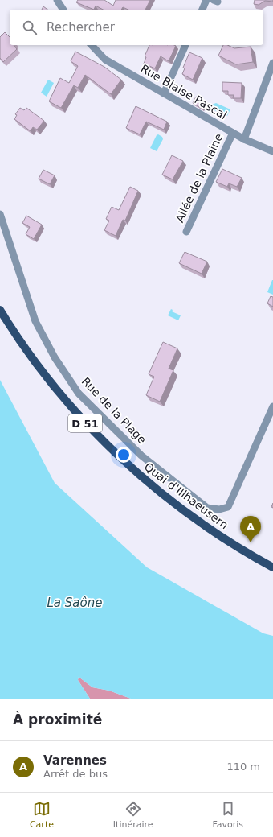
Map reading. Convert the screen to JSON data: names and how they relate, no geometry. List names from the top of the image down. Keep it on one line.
{"streets":{"main road":["D 51","Quai d'Illhaeusern"],"street":["Rue Blaise Pascal","Allée de la Plaine","Rue de la Plage"]},"crossings":[["Rue Blaise Pascal","Allée de la Plaine"]],"water":["La Saône"],"page":{"search":"Rechercher","pins":"A","heading":"À proximité","list":[{"mark":"A","name":"Varennes","note":"Arrêt de bus","value":"110 m"}],"nav":["Carte","Itinéraire","Favoris"]}}
